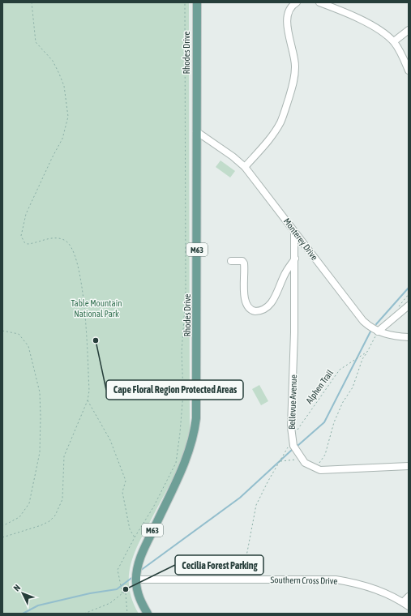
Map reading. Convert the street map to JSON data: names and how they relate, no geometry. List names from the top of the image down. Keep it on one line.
{"streets":{"main road":["Rhodes Drive","M63"],"street":["Monterey Drive","Bellevue Avenue","Southern Cross Drive"],"path":["Alphen Trail"]},"crossings":[["Rhodes Drive","Monterey Drive"],["Rhodes Drive","Southern Cross Drive"],["Monterey Drive","Alphen Trail"],["Monterey Drive","Bellevue Avenue"]],"parks":["Table Mountain National Park"],"places":["Cape Floral Region Protected Areas","Cecilia Forest Parking"],"north":"top left"}
